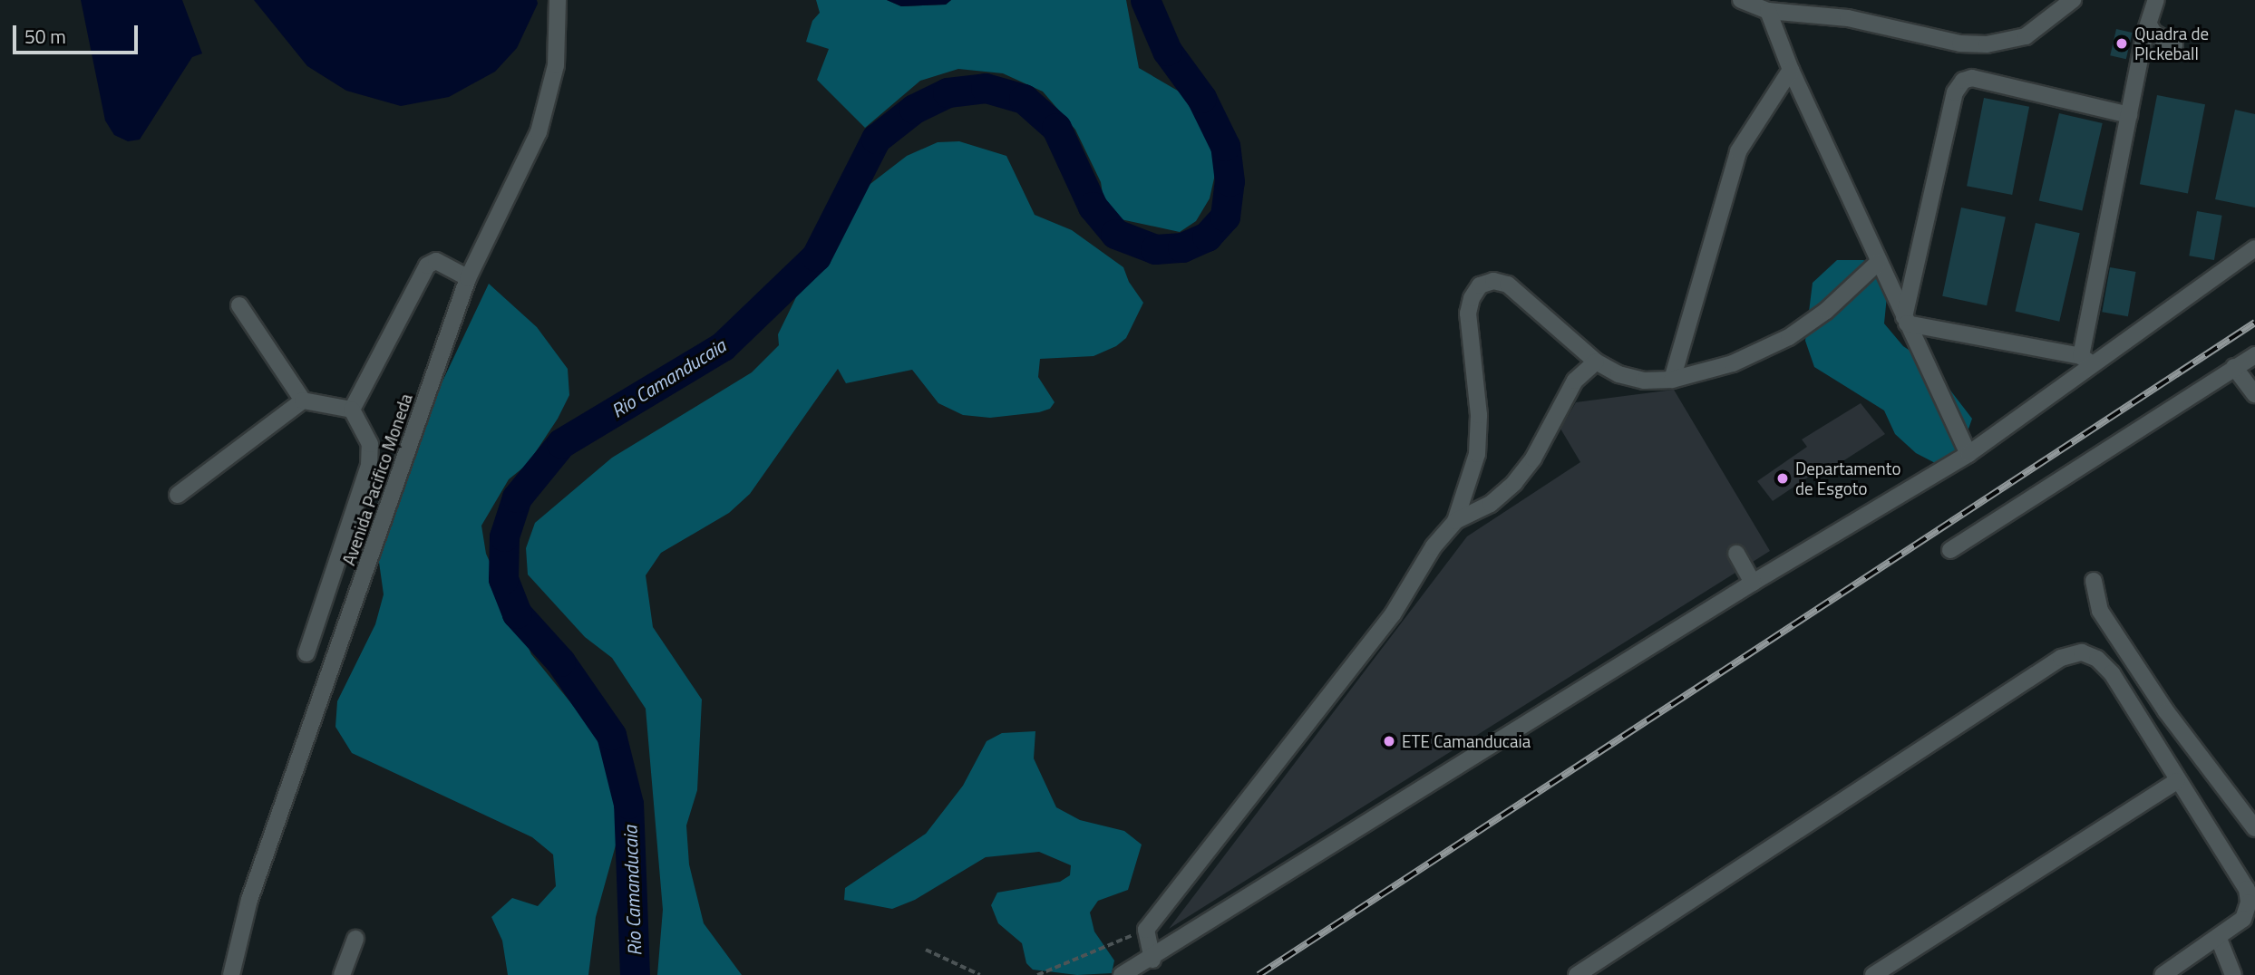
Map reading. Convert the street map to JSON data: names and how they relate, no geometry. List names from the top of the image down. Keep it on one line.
{"streets":{"street":["Avenida Pacifico Moneda"]},"water":["Rio Camanducaia"],"places":["Quadra de PIckeball","Departamento de Esgoto","ETE Camanducaia"],"scale_bar":"50 m"}
